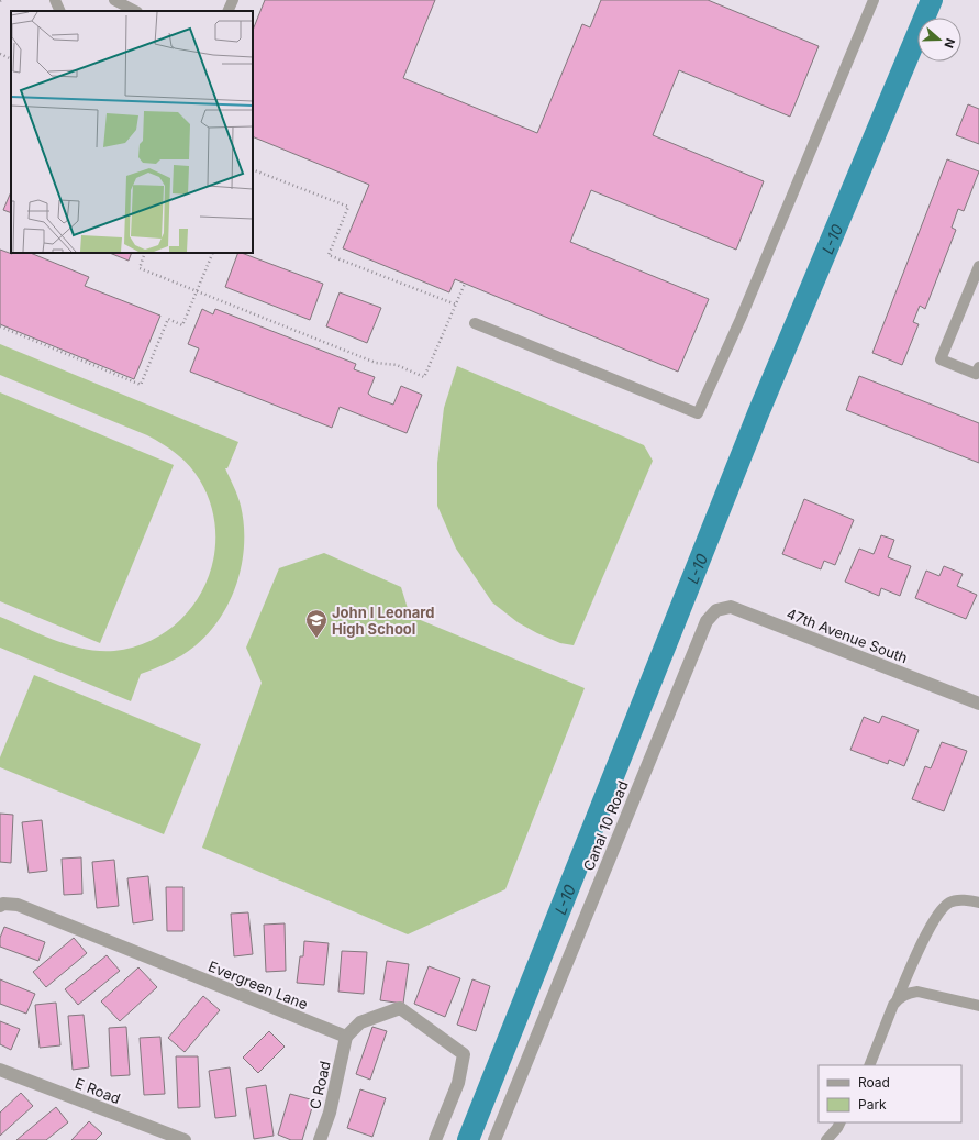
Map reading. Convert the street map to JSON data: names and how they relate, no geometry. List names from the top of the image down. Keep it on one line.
{"streets":{"street":["47th Avenue South","Canal 10 Road","Evergreen Lane","C Road","E Road"]},"crossings":[["47th Avenue South","Canal 10 Road"],["Evergreen Lane","C Road"]],"water":["L-10"],"places":{"school or university":["John I Leonard High School"]},"legend":["Road","Park"],"north":"right"}
